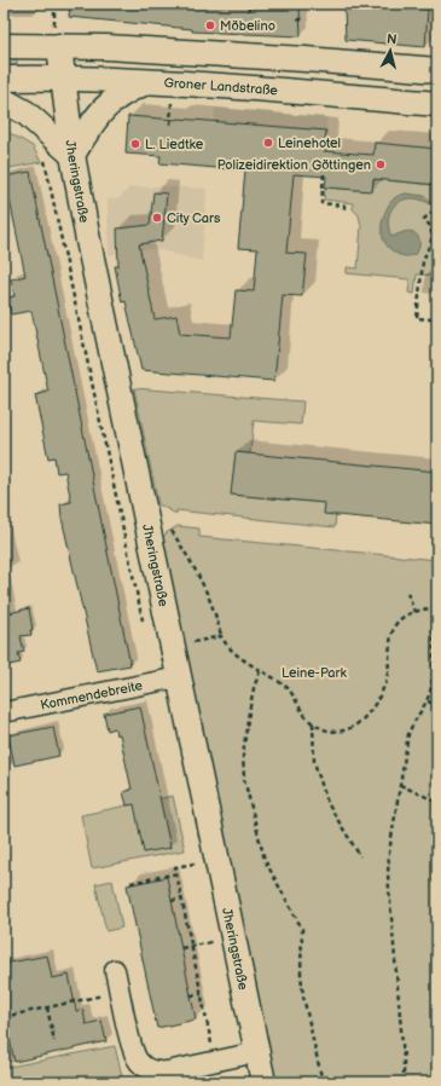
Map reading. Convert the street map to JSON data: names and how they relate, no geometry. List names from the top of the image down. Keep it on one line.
{"streets":{"main road":["Groner Landstraße","Jheringstraße"],"street":["Kommendebreite"]},"crossings":[["Groner Landstraße","Jheringstraße"],["Jheringstraße","Kommendebreite"]],"parks":["Leine-Park"],"places":["Möbelino","Leinehotel","L. Liedtke","Polizeidirektion Göttingen","City Cars"],"north":"top"}
